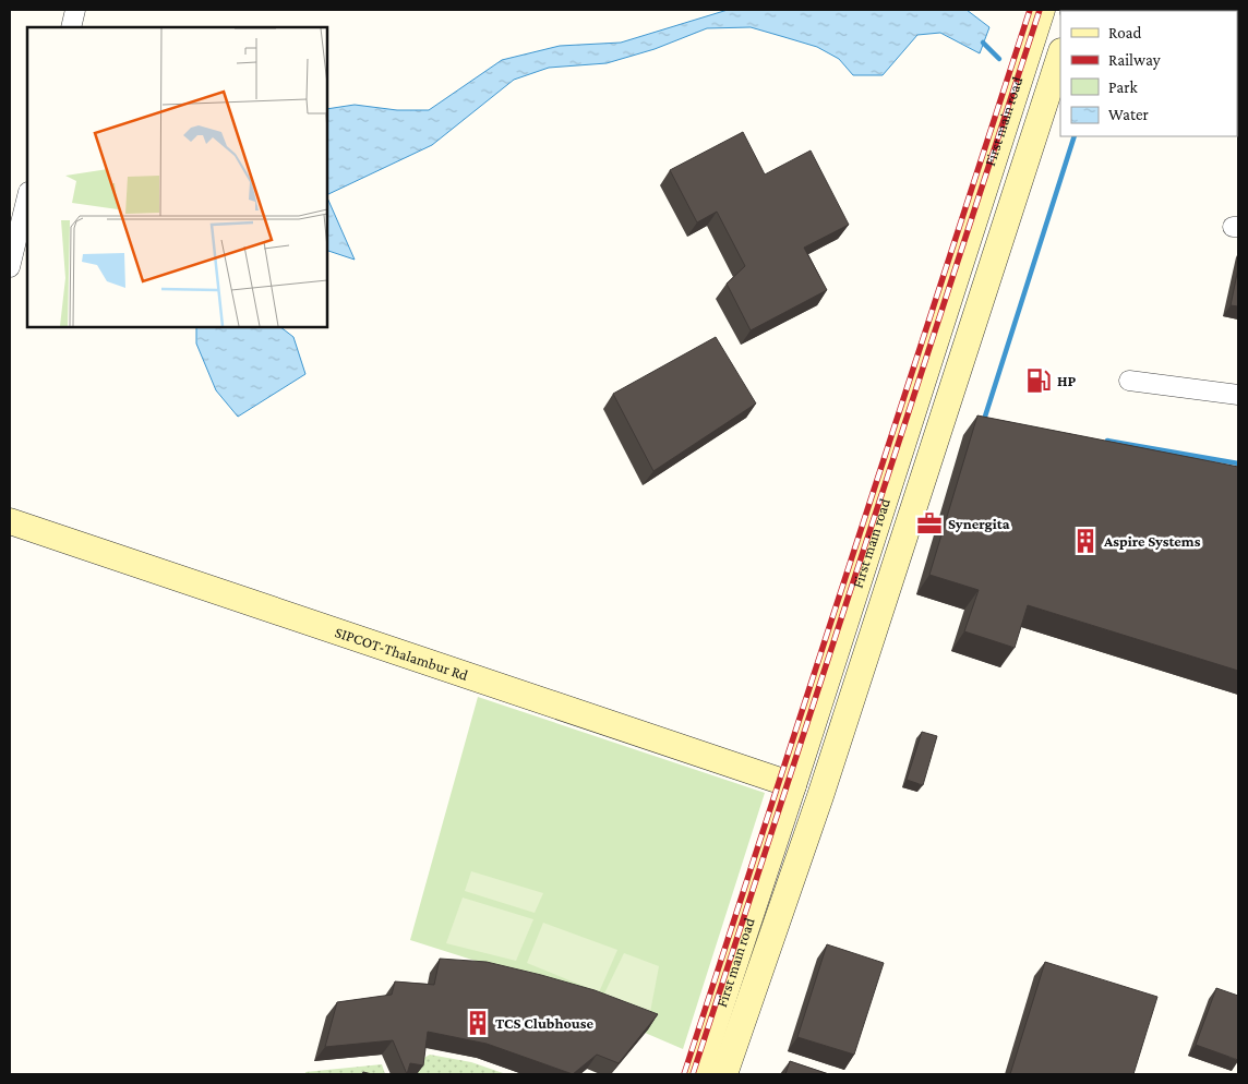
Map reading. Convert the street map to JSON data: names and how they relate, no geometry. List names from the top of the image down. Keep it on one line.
{"streets":{"street":["First main road","SIPCOT-Thalambur Rd"]},"crossings":[["First main road","SIPCOT-Thalambur Rd"]],"places":{"fuel station":["HP"],"office":["Synergita"],"building":["Aspire Systems","TCS Clubhouse"]},"legend":["Road","Railway","Park","Water"]}
